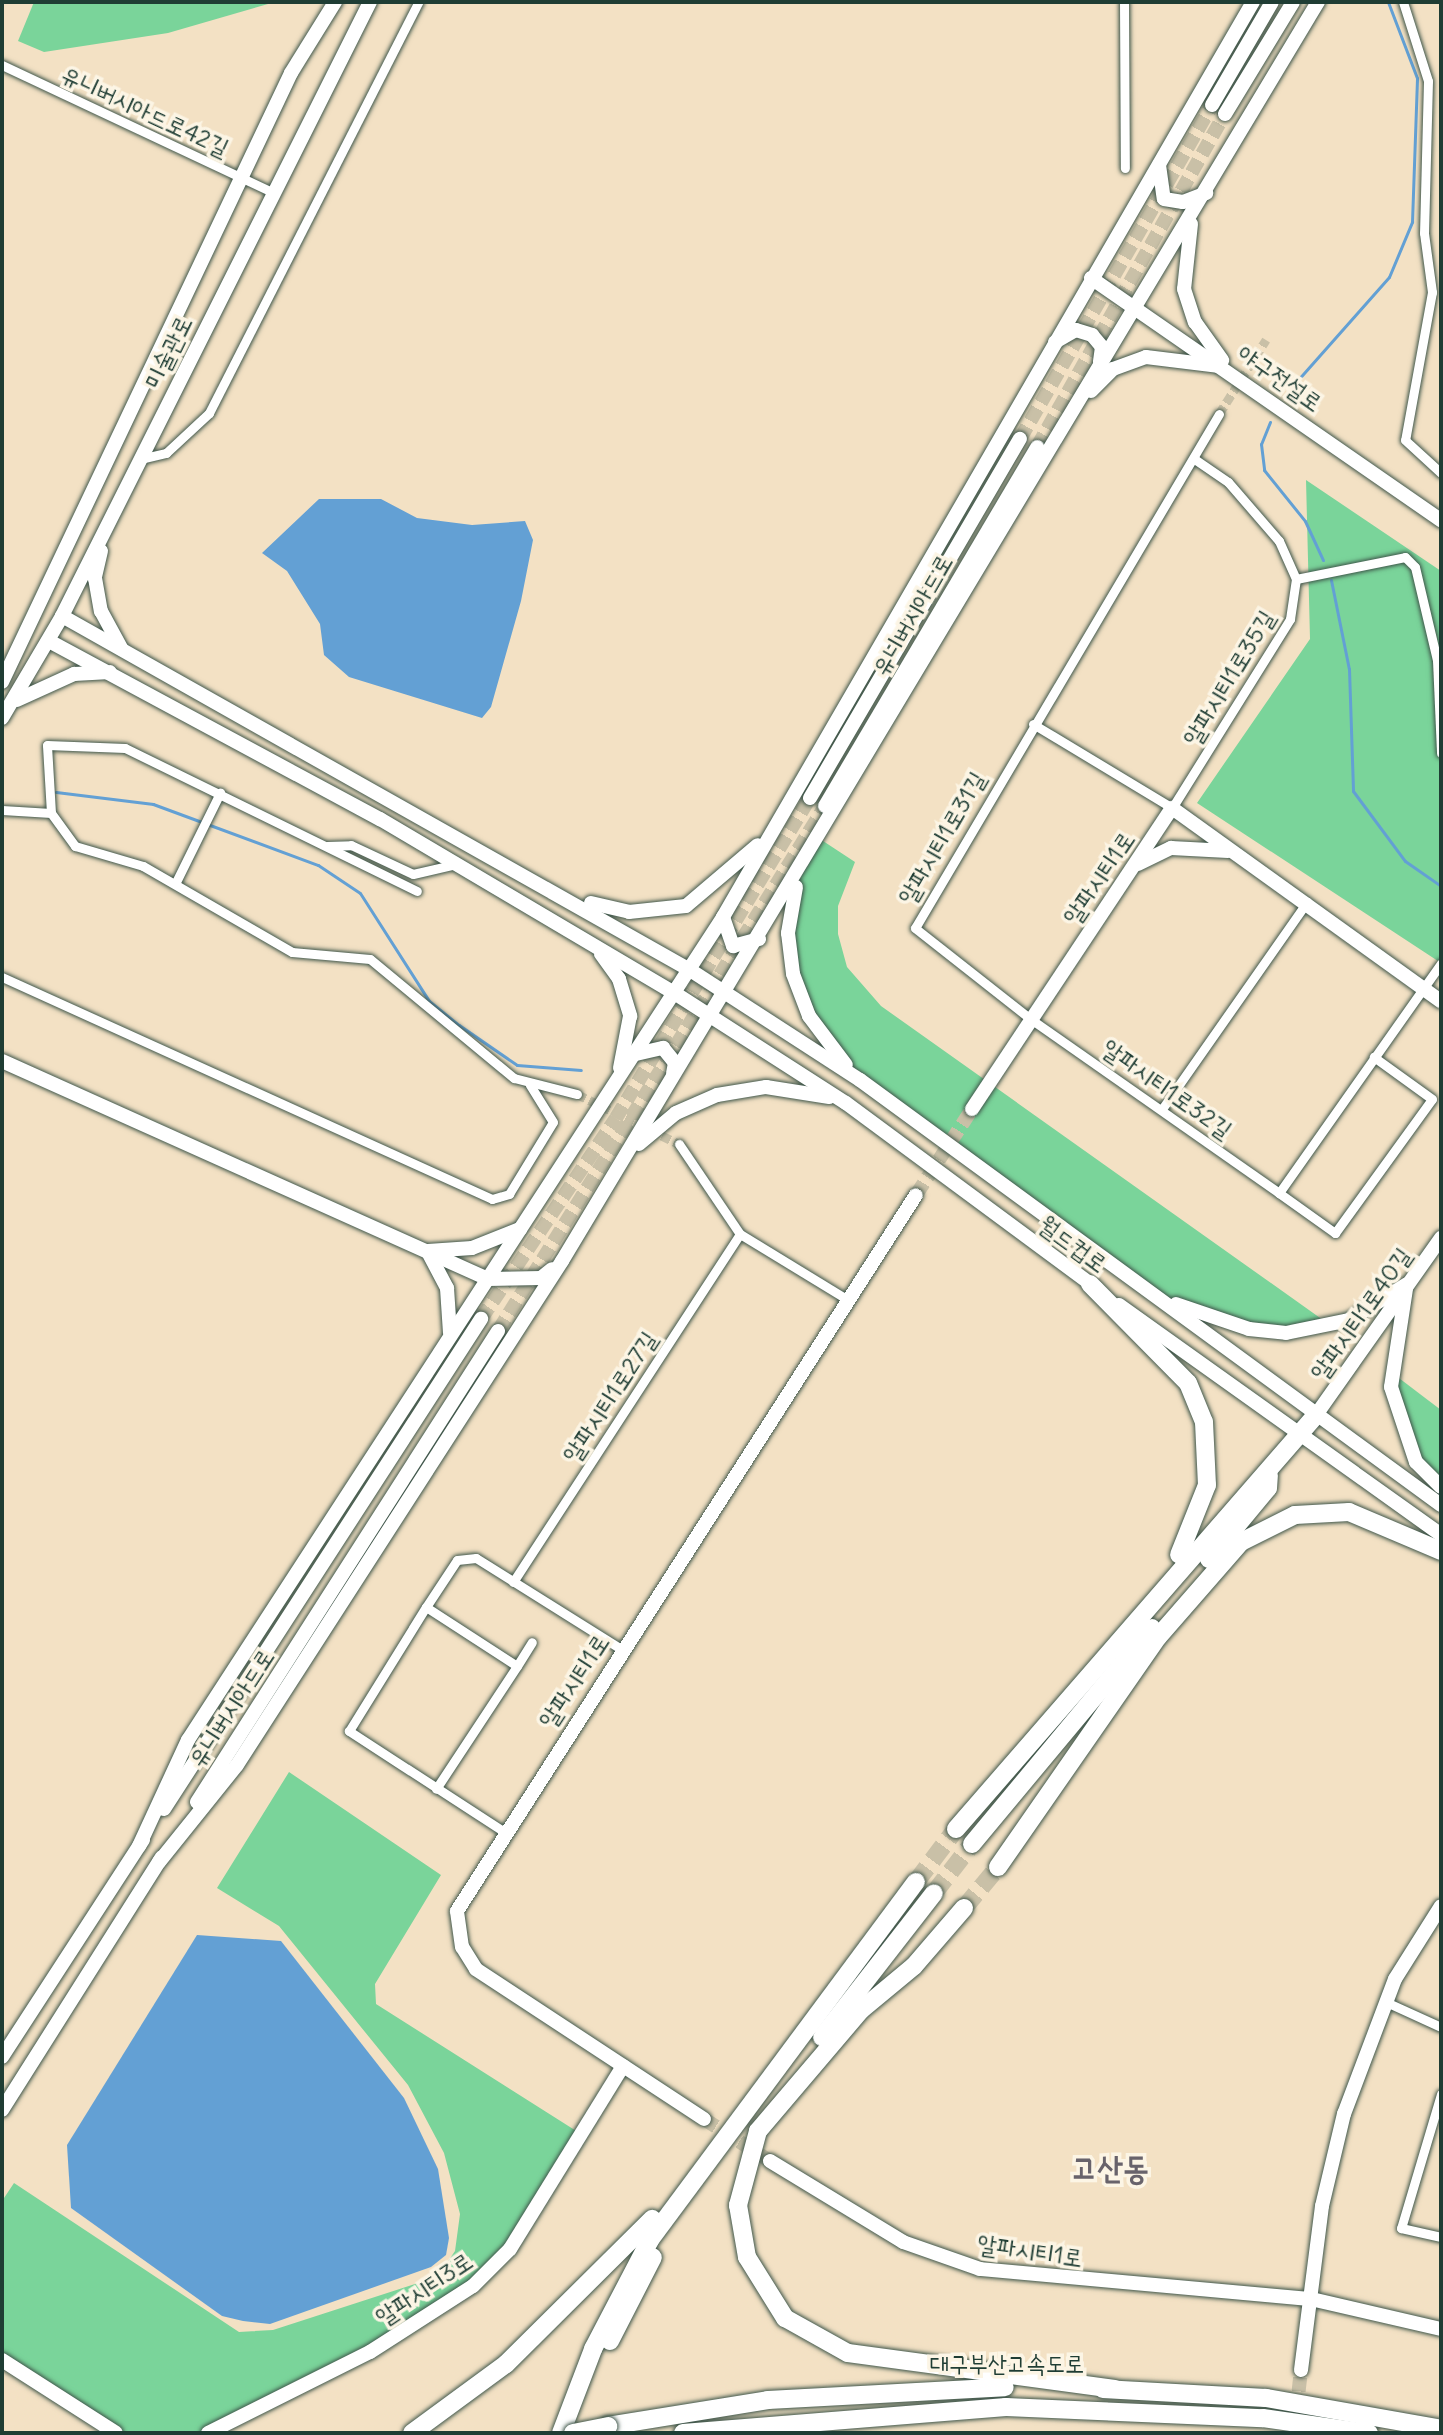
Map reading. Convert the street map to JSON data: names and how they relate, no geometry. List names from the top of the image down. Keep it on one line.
{"streets":{"highway":["대구부산고속도로"],"main road":["미술관로","야구전설로","유니버시아드로","알파시티1로","월드컵로","알파시티1로40길","알파시티3로"],"street":["유니버시아드로42길","알파시티1로35길","알파시티1로31길","알파시티1로32길","알파시티1로27길"]},"crossings":[["유니버시아드로42길","미술관로"],["미술관로","월드컵로"],["알파시티1로35길","알파시티1로"],["알파시티1로31길","알파시티1로"],["알파시티1로31길","알파시티1로32길"],["알파시티1로","알파시티1로32길"],["알파시티1로","알파시티3로"],["월드컵로","알파시티1로40길"]],"districts":["고산동"]}
